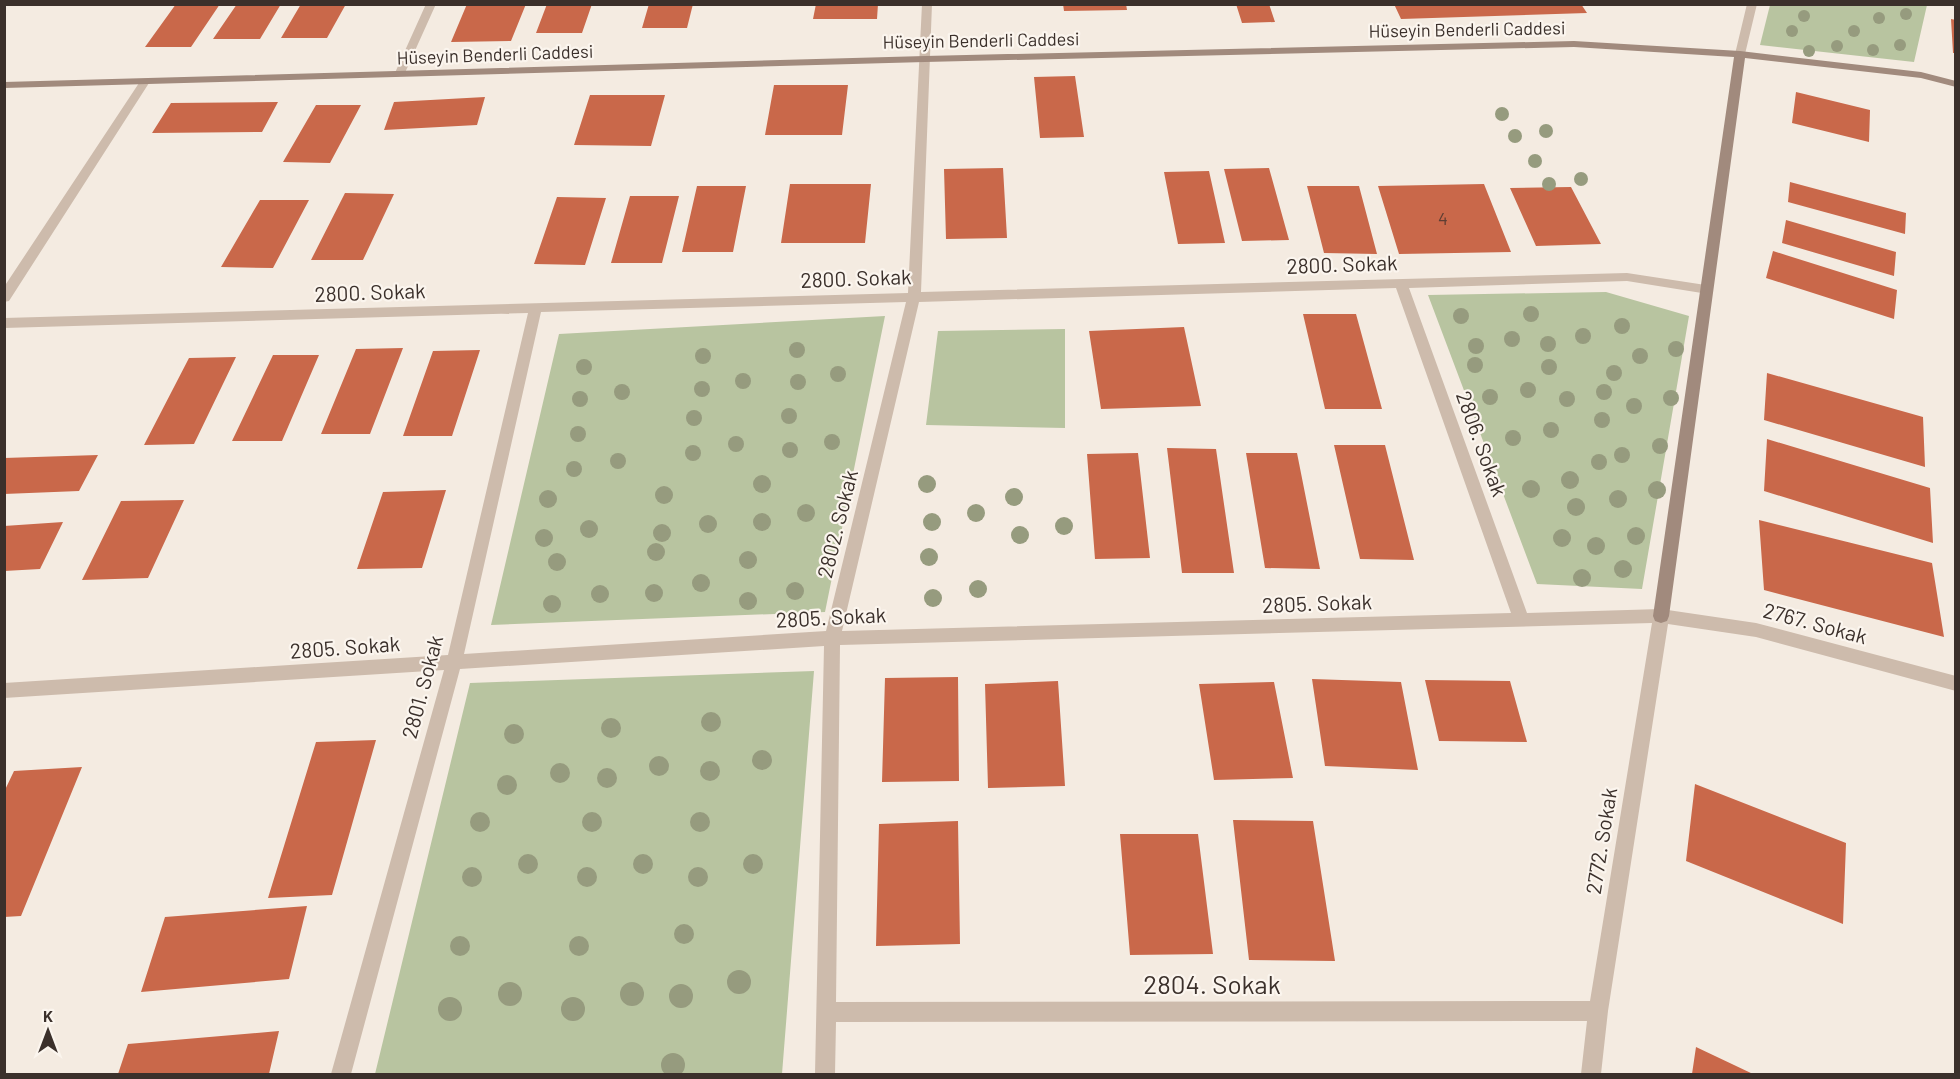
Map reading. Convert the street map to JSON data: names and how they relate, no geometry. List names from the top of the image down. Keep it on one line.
{"streets":{"main road":["Hüseyin Benderli Caddesi"],"street":["2800. Sokak","2806. Sokak","2802. Sokak","2805. Sokak","2767. Sokak","2801. Sokak","2772. Sokak","2804. Sokak"]},"crossings":[["Hüseyin Benderli Caddesi","2802. Sokak"],["2800. Sokak","2806. Sokak"],["2800. Sokak","2802. Sokak"],["2800. Sokak","2801. Sokak"],["2806. Sokak","2805. Sokak"],["2802. Sokak","2805. Sokak"],["2802. Sokak","2804. Sokak"],["2805. Sokak","2767. Sokak"],["2805. Sokak","2801. Sokak"],["2805. Sokak","2772. Sokak"],["2767. Sokak","2772. Sokak"],["2772. Sokak","2804. Sokak"]],"house_numbers":["4"],"north":"top"}
